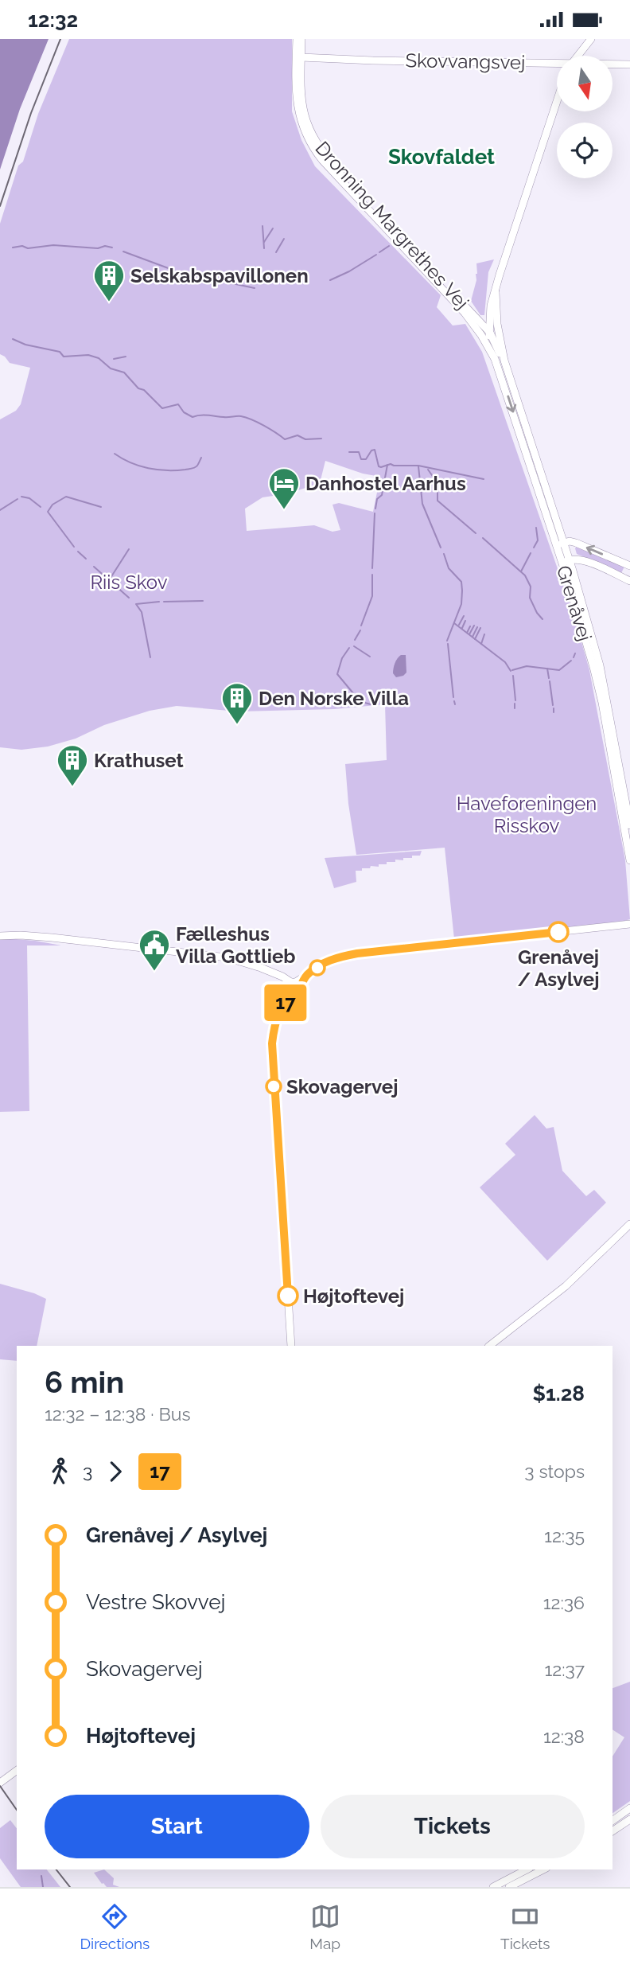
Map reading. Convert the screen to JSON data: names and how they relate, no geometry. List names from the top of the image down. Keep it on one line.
{"streets":{"street":["Skovvangsvej","Dronning Margrethes Vej","Grenåvej"]},"crossings":[["Skovvangsvej","Dronning Margrethes Vej"],["Dronning Margrethes Vej","Grenåvej"]],"districts":["Skovfaldet"],"parks":["Riis Skov","Haveforeningen Risskov"],"places":{"building":["Selskabspavillonen","Den Norske Villa","Krathuset"],"hotel":["Danhostel Aarhus"],"other":["Grenåvej / Asylvej","Skovagervej","Højtoftevej"],"public building":["Fælleshus Villa Gottlieb"]},"lines":["bus line 17"],"north":"bottom","page":{"status":"12:32","on_map":"17","heading":["6 min","12:32 – 12:38 · Bus","$1.28"],"legs":["3","17","3 stops"],"list":[{"name":"Grenåvej / Asylvej","value":"12:35"},{"name":"Vestre Skovvej","value":"12:36"},{"name":"Skovagervej","value":"12:37"},{"name":"Højtoftevej","value":"12:38"}],"buttons":["Start","Tickets"],"tabs":["Directions","Map","Tickets"]}}
